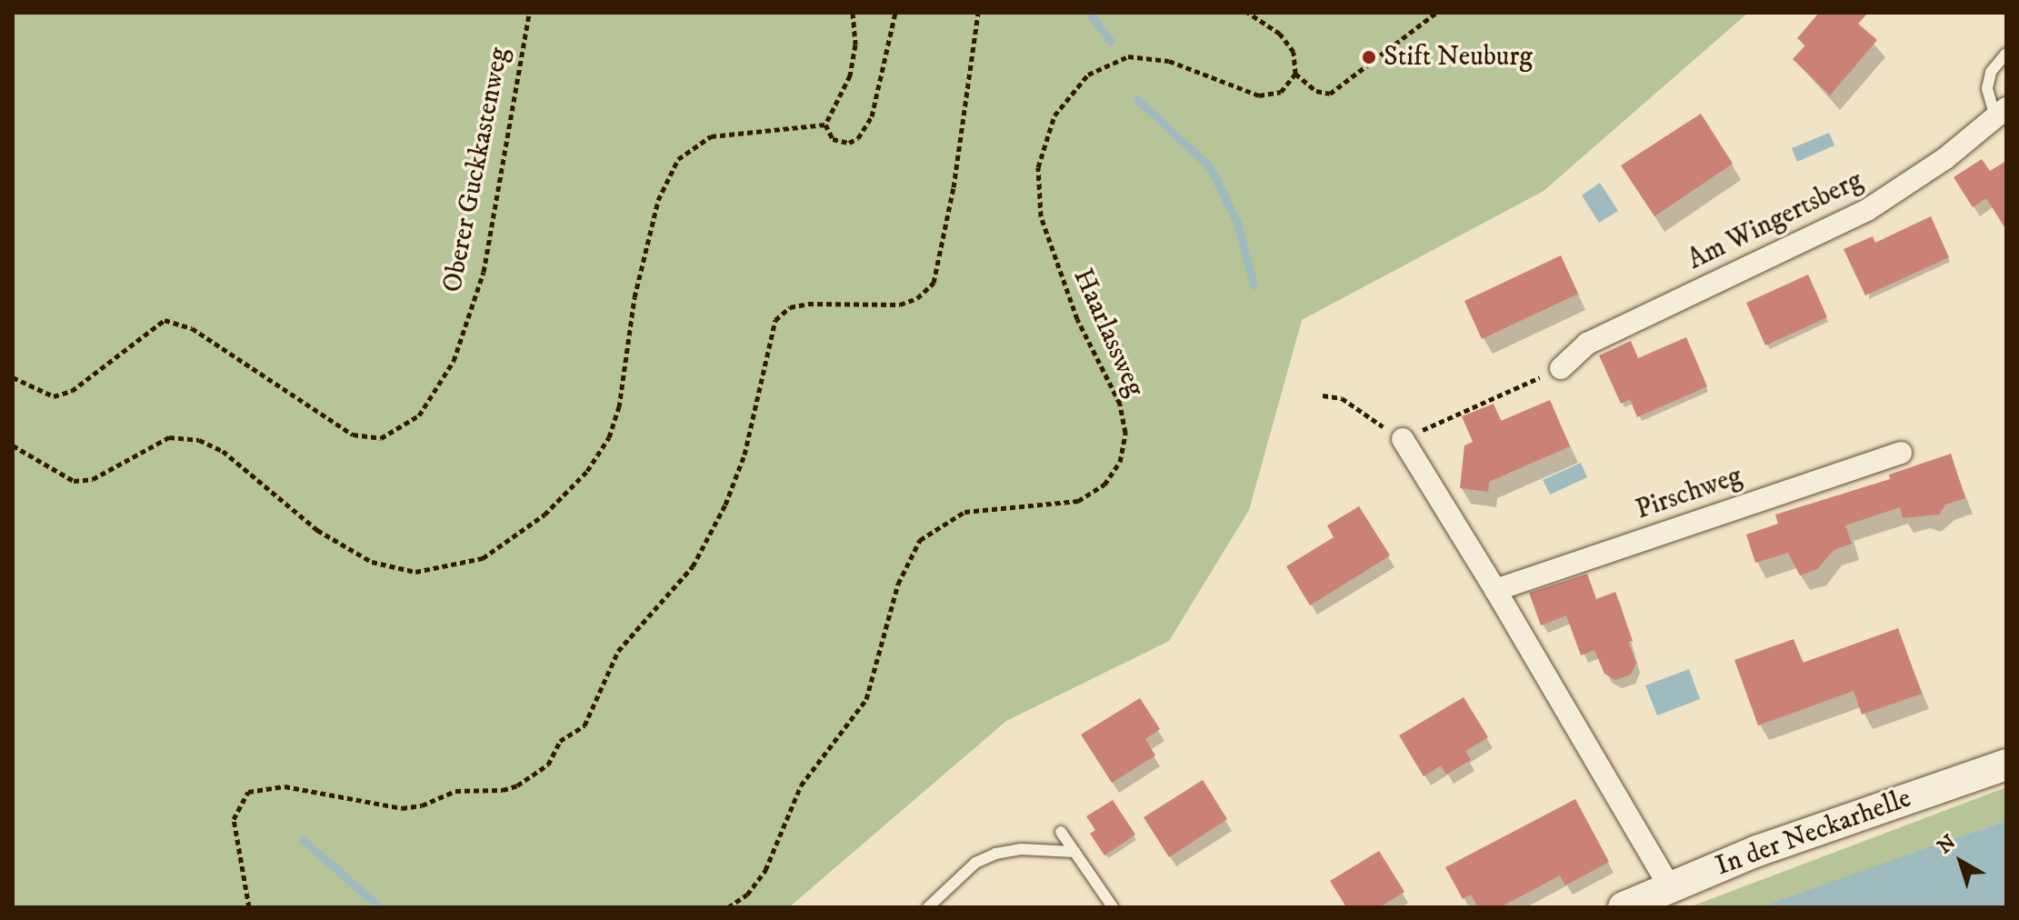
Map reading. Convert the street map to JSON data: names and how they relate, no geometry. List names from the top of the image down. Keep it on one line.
{"streets":{"main road":["In der Neckarhelle"],"street":["Am Wingertsberg","Pirschweg"],"path":["Oberer Guckkastenweg","Haarlassweg"]},"places":["Stift Neuburg"],"north":"top left"}
